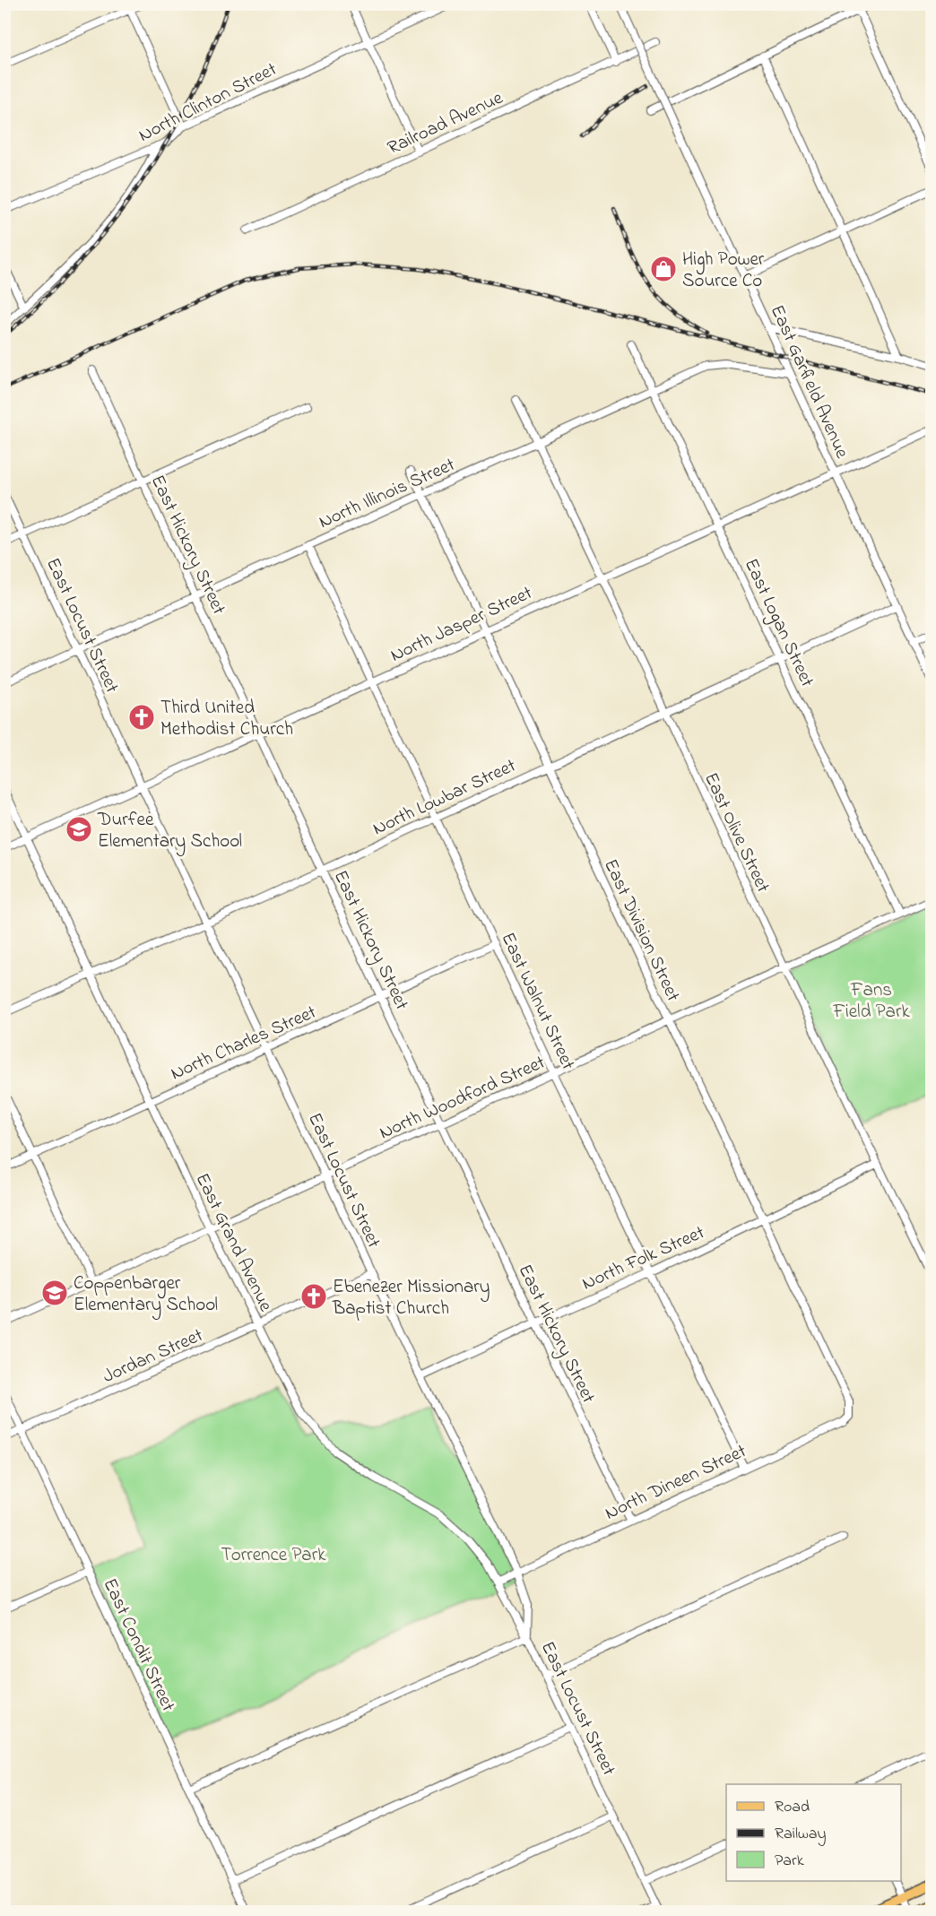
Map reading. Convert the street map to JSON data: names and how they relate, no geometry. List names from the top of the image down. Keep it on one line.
{"streets":{"street":["North Clinton Street","Railroad Avenue","East Garfield Avenue","North Illinois Street","East Hickory Street","East Logan Street","North Jasper Street","East Locust Street","North Lowbar Street","East Olive Street","East Division Street","East Walnut Street","North Charles Street","North Woodford Street","East Grand Avenue","North Folk Street","Jordan Street","North Dineen Street","East Condit Street"]},"crossings":[["East Garfield Avenue","North Illinois Street"],["East Garfield Avenue","North Jasper Street"],["East Garfield Avenue","North Lowbar Street"],["North Illinois Street","East Hickory Street"],["North Illinois Street","East Logan Street"],["North Illinois Street","East Locust Street"],["North Illinois Street","East Olive Street"],["North Illinois Street","East Division Street"],["North Illinois Street","East Walnut Street"],["East Hickory Street","North Jasper Street"],["East Hickory Street","North Lowbar Street"],["East Hickory Street","North Charles Street"],["East Hickory Street","North Woodford Street"],["East Hickory Street","North Folk Street"],["East Hickory Street","North Dineen Street"],["East Logan Street","North Jasper Street"],["East Logan Street","North Lowbar Street"],["East Logan Street","North Woodford Street"],["North Jasper Street","East Locust Street"],["North Jasper Street","East Olive Street"],["North Jasper Street","East Division Street"],["North Jasper Street","East Walnut Street"],["North Jasper Street","East Grand Avenue"],["East Locust Street","North Lowbar Street"],["East Locust Street","North Charles Street"],["East Locust Street","North Woodford Street"],["East Locust Street","East Grand Avenue"],["East Locust Street","North Folk Street"],["East Locust Street","Jordan Street"],["East Locust Street","North Dineen Street"],["North Lowbar Street","East Olive Street"],["North Lowbar Street","East Division Street"],["North Lowbar Street","East Walnut Street"],["North Lowbar Street","East Grand Avenue"],["East Olive Street","North Woodford Street"],["East Olive Street","North Folk Street"],["East Division Street","North Woodford Street"],["East Division Street","North Folk Street"],["East Division Street","North Dineen Street"],["East Walnut Street","North Charles Street"],["East Walnut Street","North Woodford Street"],["East Walnut Street","North Folk Street"],["East Walnut Street","North Dineen Street"],["North Charles Street","East Grand Avenue"],["North Woodford Street","East Grand Avenue"],["East Grand Avenue","Jordan Street"],["East Grand Avenue","North Dineen Street"],["Jordan Street","East Condit Street"]],"parks":["Fans Field Park","Torrence Park"],"places":{"shop":["High Power Source Co"],"church":["Third United Methodist Church","Ebenezer Missionary Baptist Church"],"school or university":["Durfee Elementary School","Coppenbarger Elementary School"]},"legend":["Road","Railway","Park"]}
